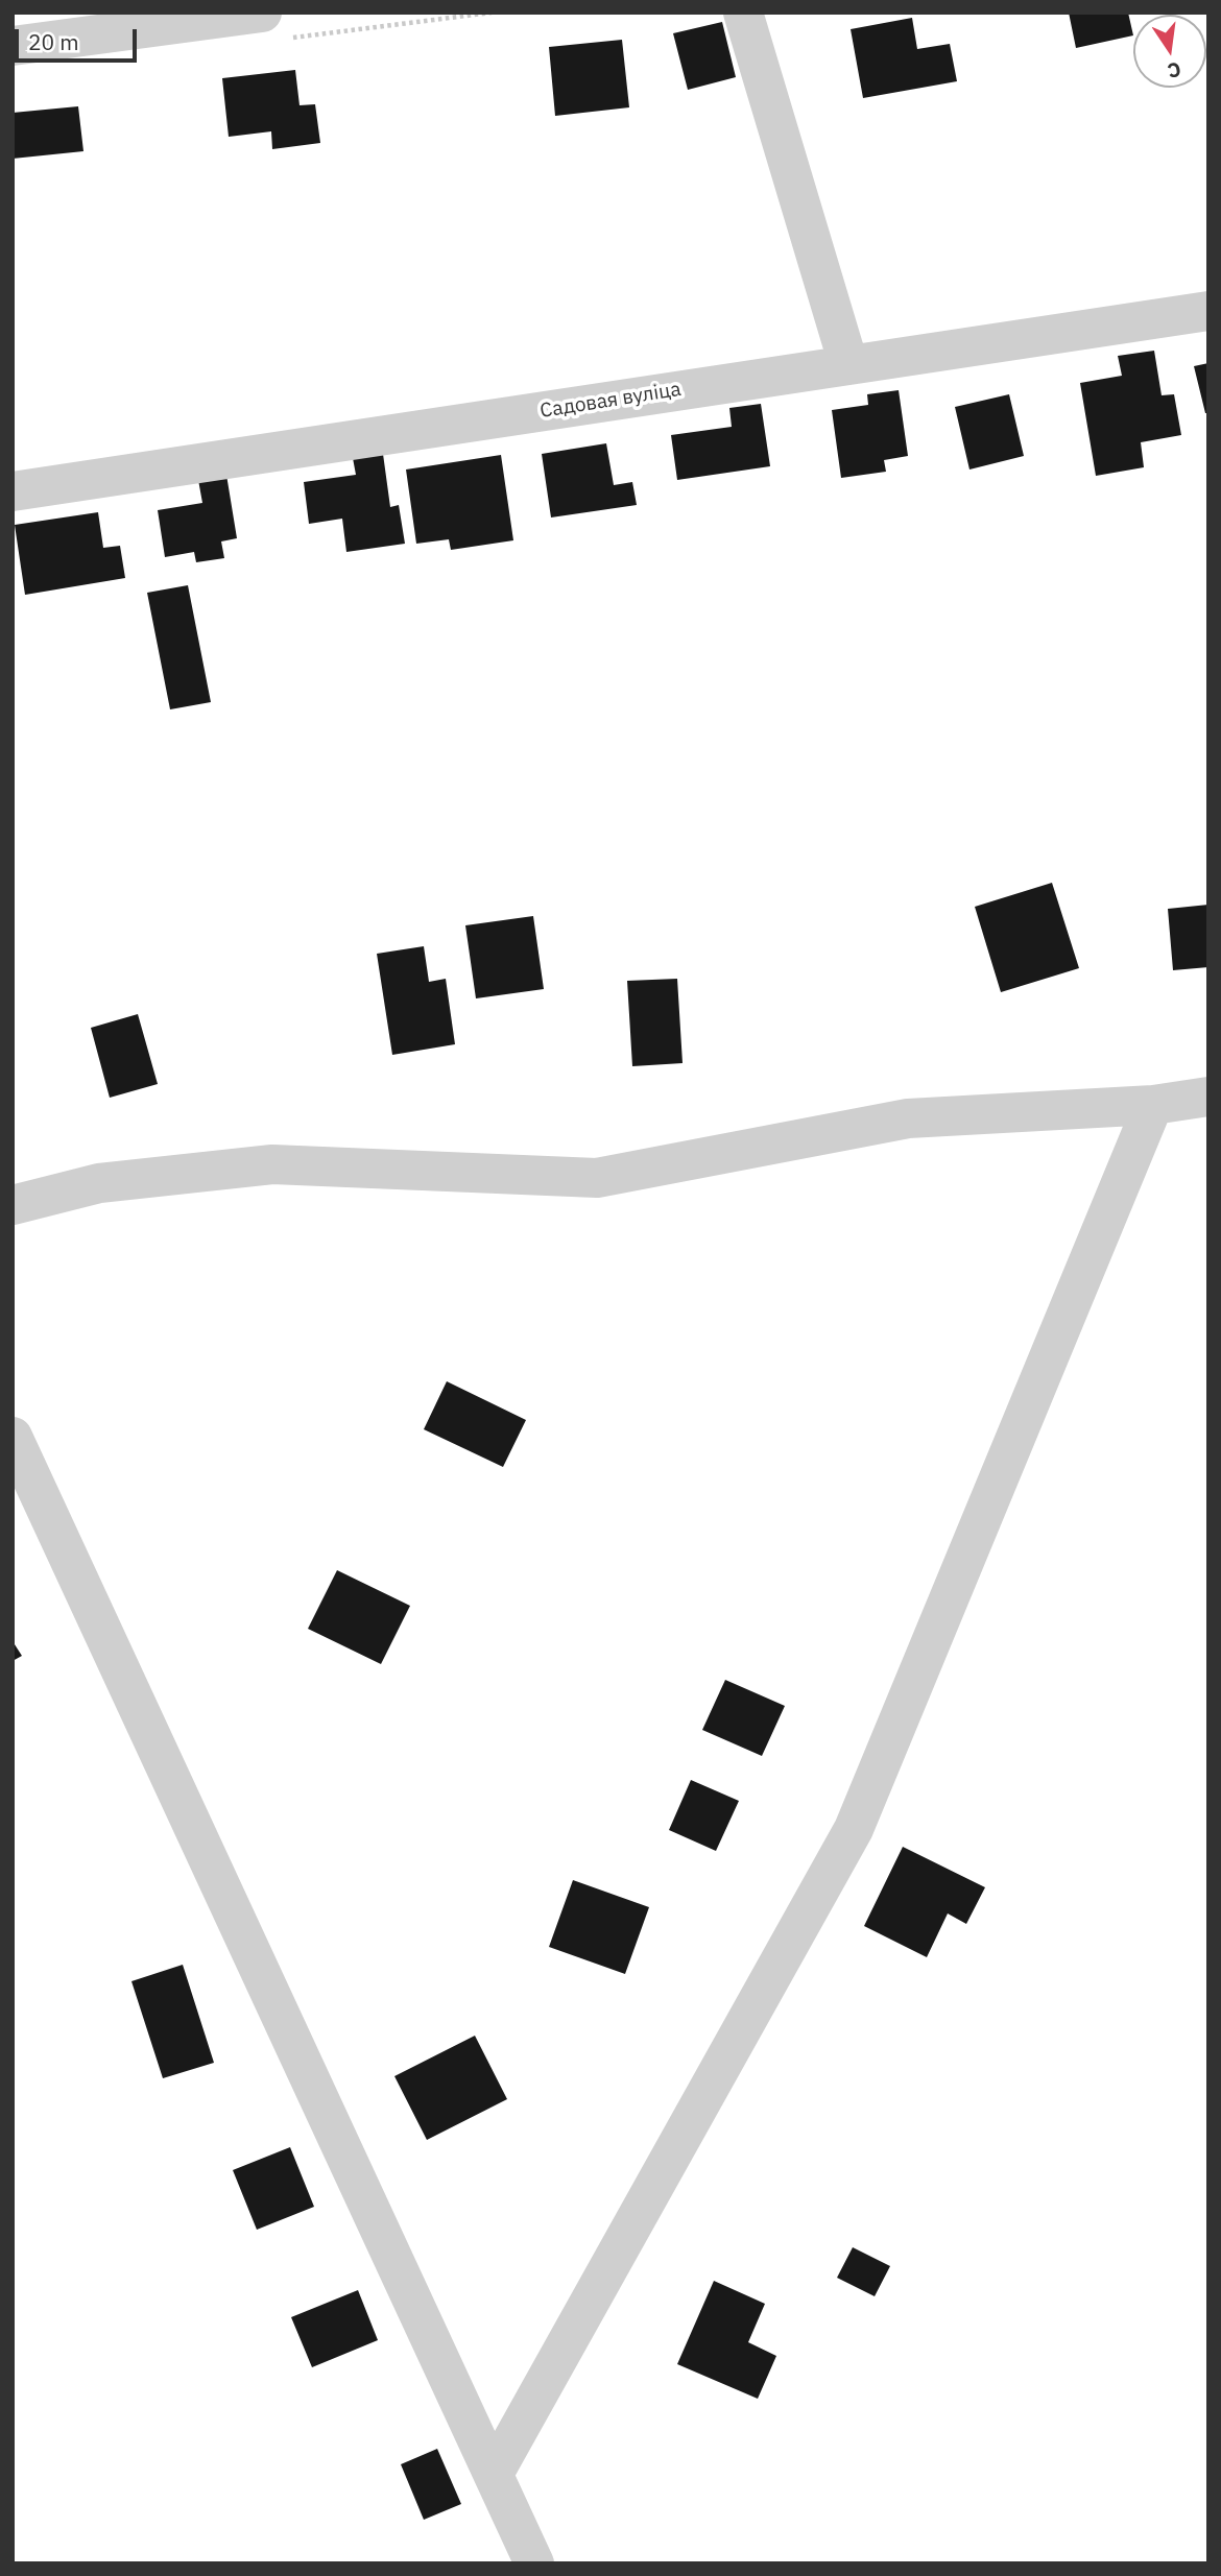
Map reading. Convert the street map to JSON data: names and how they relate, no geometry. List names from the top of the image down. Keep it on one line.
{"streets":{"street":["Садовая вуліца"]},"scale_bar":"20 m","north":"bottom"}
